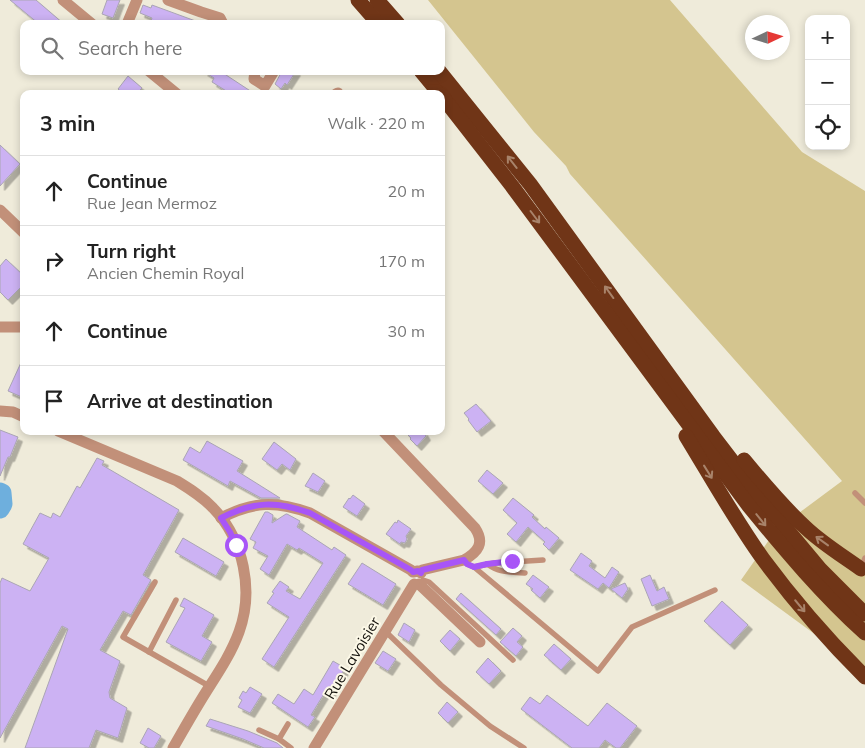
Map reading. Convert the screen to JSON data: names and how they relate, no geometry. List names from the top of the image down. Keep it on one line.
{"streets":{"street":["Rue Lavoisier"]},"north":"right","page":{"map_buttons":["+","−"],"search":"Search here","heading":["3 min","Walk · 220 m"],"list":[["Continue","Rue Jean Mermoz","20 m"],["Turn right","Ancien Chemin Royal","170 m"],["Continue","30 m"],"Arrive at destination"]}}
